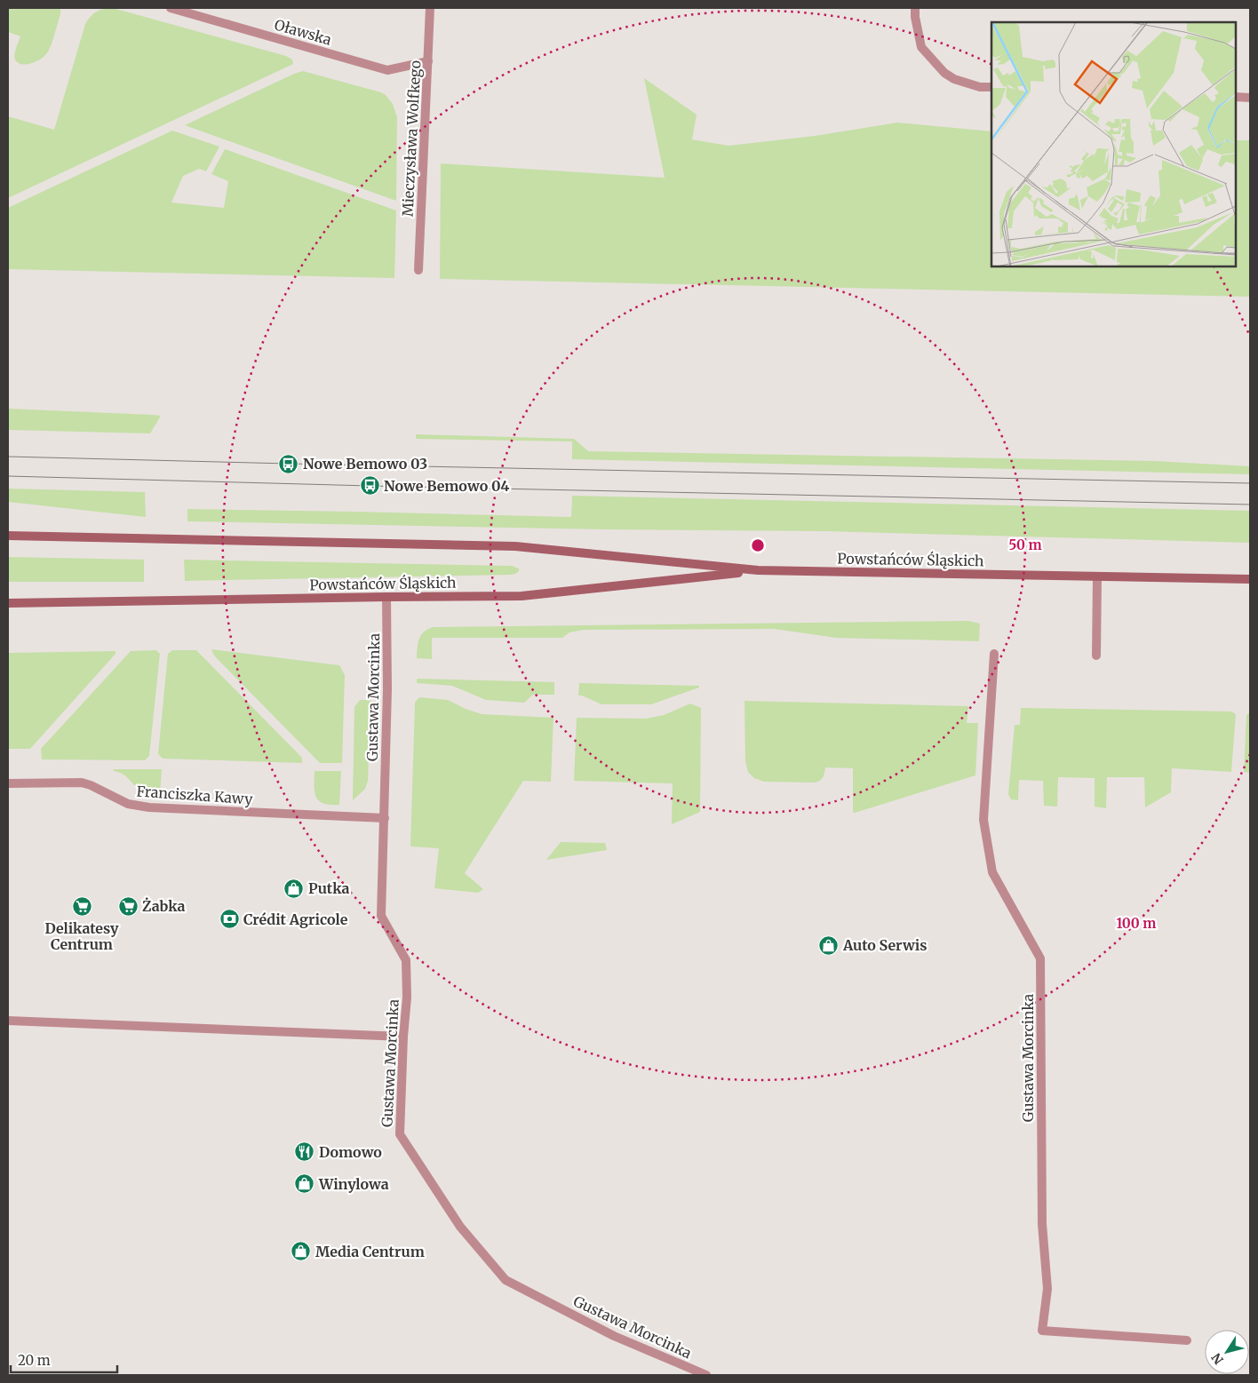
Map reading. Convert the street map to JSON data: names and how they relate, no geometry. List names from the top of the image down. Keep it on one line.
{"streets":{"main road":["Powstańców Śląskich"],"street":["Oławska","Mieczysława Wolfkego","Gustawa Morcinka","Franciszka Kawy"]},"crossings":[["Oławska","Mieczysława Wolfkego"],["Powstańców Śląskich","Gustawa Morcinka"],["Gustawa Morcinka","Franciszka Kawy"]],"places":{"bus stop":["Nowe Bemowo 03","Nowe Bemowo 04"],"shop":["Putka","Auto Serwis","Winylowa","Media Centrum"],"supermarket":["Żabka","Delikatesy Centrum"],"bank":["Crédit Agricole"],"restaurant":["Domowo"]},"scale_bar":"20 m","north":"bottom left","rings":["50 m","100 m"]}
